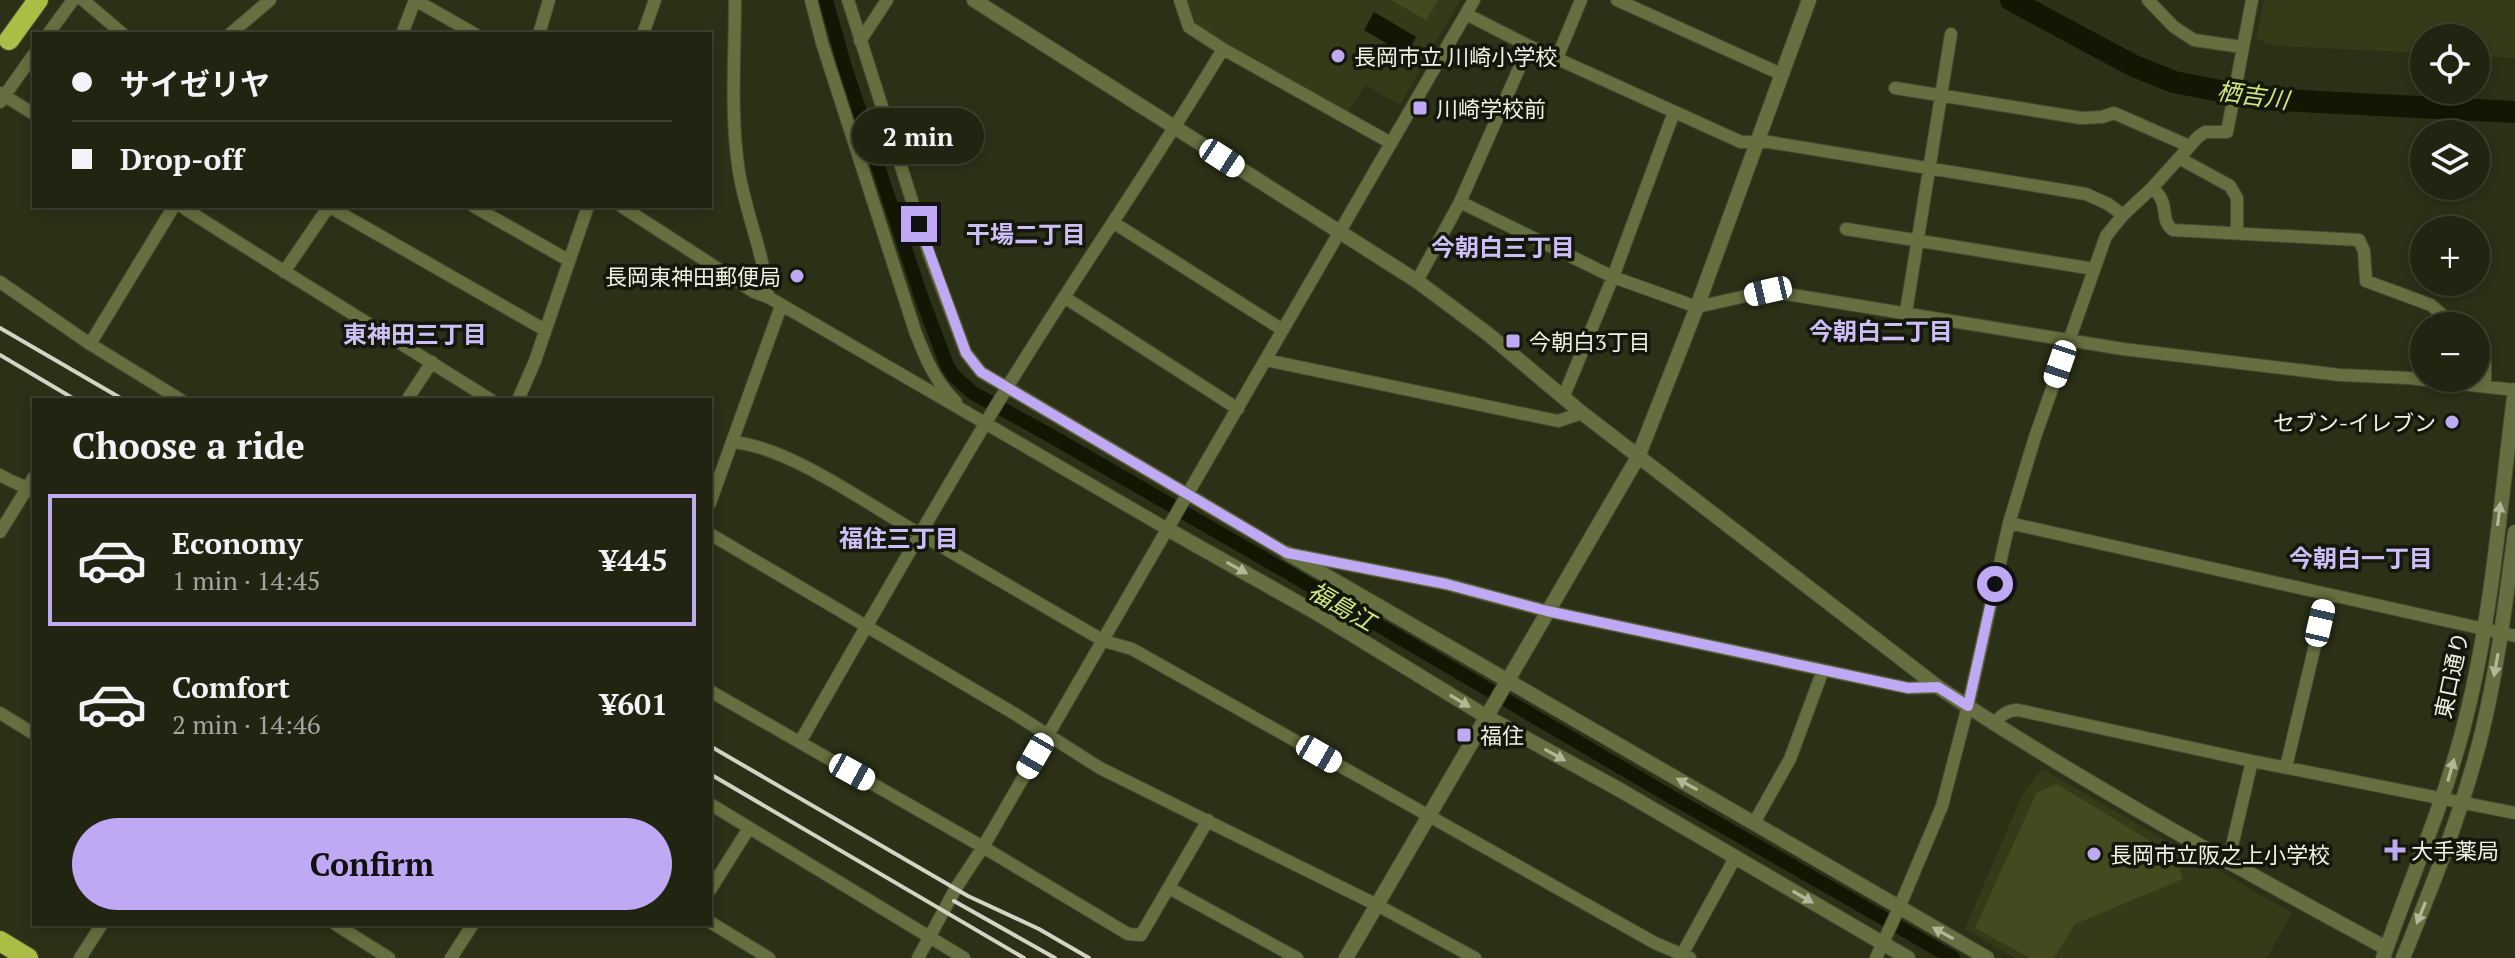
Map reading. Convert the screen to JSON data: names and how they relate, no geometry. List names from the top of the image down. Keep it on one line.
{"streets":{"street":["東口通り"]},"districts":["干場二丁目","今朝白三丁目","今朝白二丁目","東神田三丁目","福住三丁目","今朝白一丁目"],"water":["栖吉川","福島江"],"places":{"other":["長岡市立 川崎小学校","長岡東神田郵便局","セブン-イレブン","長岡市立阪之上小学校"],"transit":["川崎学校前","今朝白3丁目","福住"],"health":["大手薬局"]},"page":{"map_buttons":["+","−"],"banner":["サイゼリヤ","Drop-off"],"bubble":"2 min","heading":"Choose a ride","list":[{"name":"Economy","note":"1 min · 14:45","value":"¥445"},{"name":"Comfort","note":"2 min · 14:46","value":"¥601"}],"buttons":"Confirm"}}
